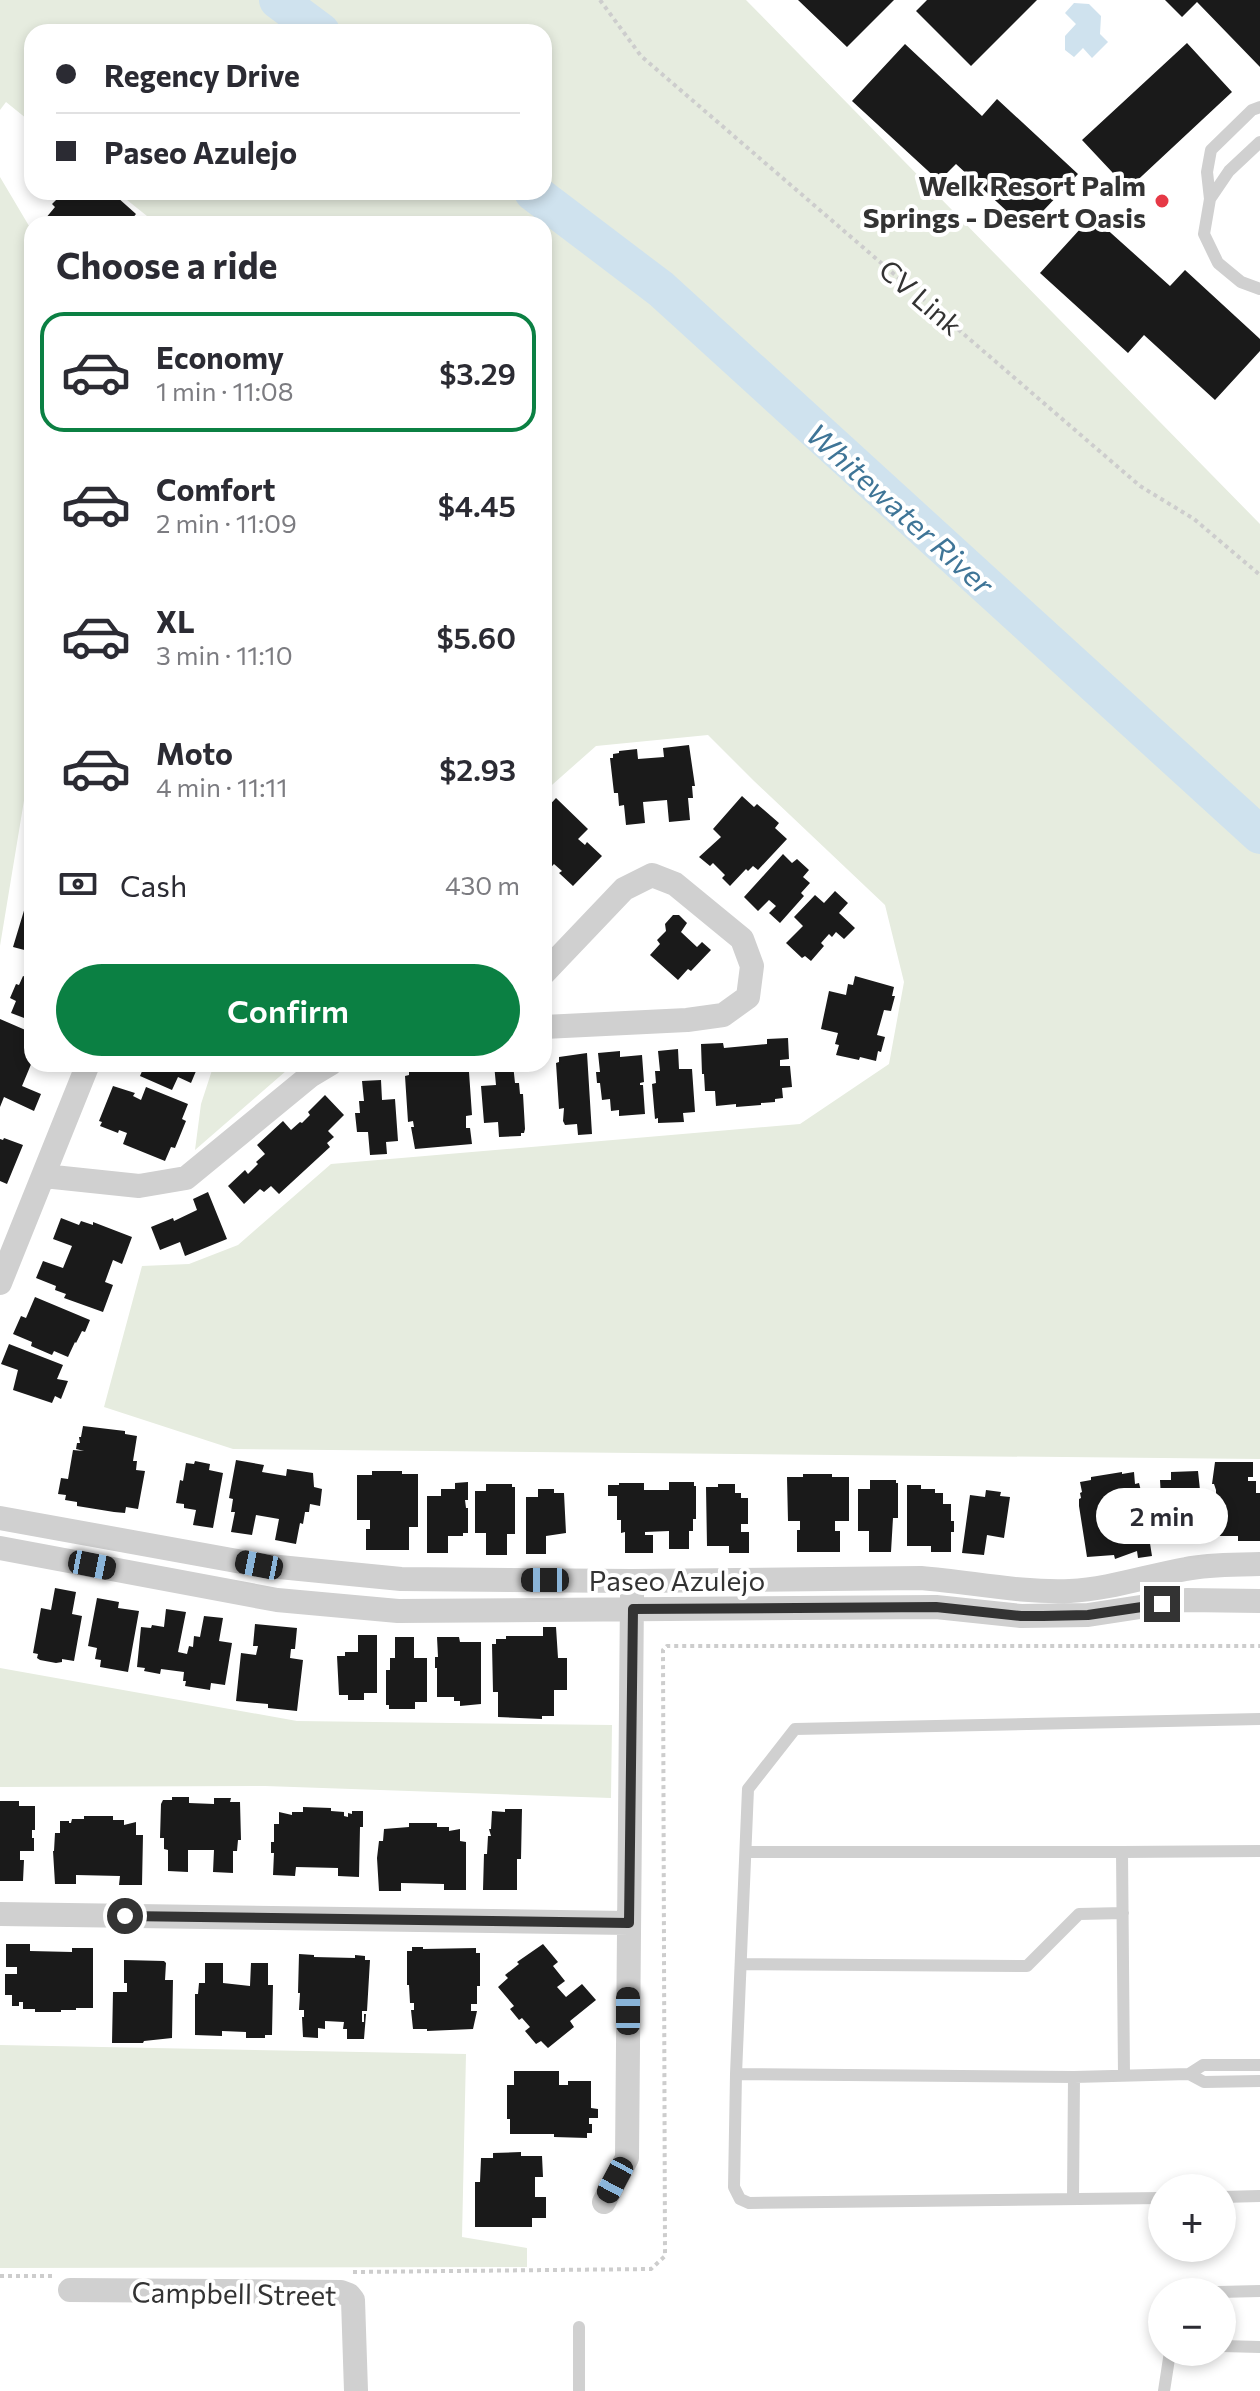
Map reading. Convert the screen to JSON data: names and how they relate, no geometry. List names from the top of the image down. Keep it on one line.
{"streets":{"street":["Paseo Azulejo","Campbell Street"],"path":["CV Link"]},"water":["Whitewater River"],"places":["Welk Resort Palm Springs - Desert Oasis"],"page":{"banner":["Regency Drive","Paseo Azulejo"],"heading":"Choose a ride","list":[{"name":"Economy","note":"1 min · 11:08","value":"$3.29"},{"name":"Comfort","note":"2 min · 11:09","value":"$4.45"},{"name":"XL","note":"3 min · 11:10","value":"$5.60"},{"name":"Moto","note":"4 min · 11:11","value":"$2.93"}],"pay":["Cash","430 m"],"buttons":"Confirm","bubble":"2 min","map_buttons":["+","−"]}}
